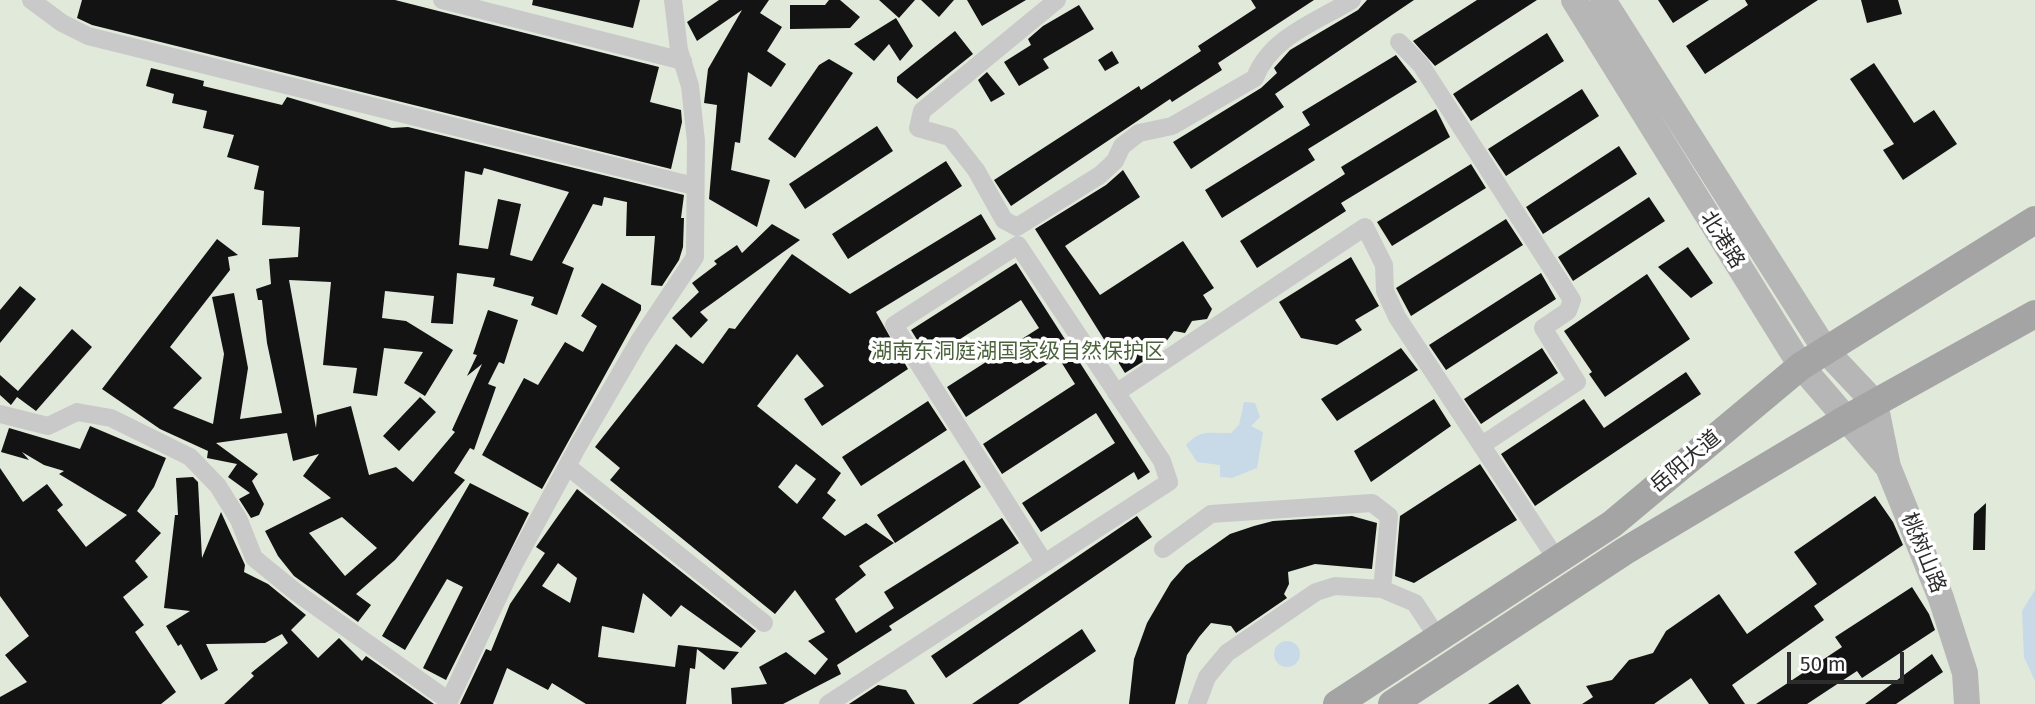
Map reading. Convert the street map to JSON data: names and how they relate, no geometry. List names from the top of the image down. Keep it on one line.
{"streets":{"main road":["北港路","岳阳大道","桃树山路"]},"crossings":[["北港路","岳阳大道"],["北港路","桃树山路"],["岳阳大道","桃树山路"]],"parks":["湖南东洞庭湖国家级自然保护区"],"scale_bar":"50 m"}
